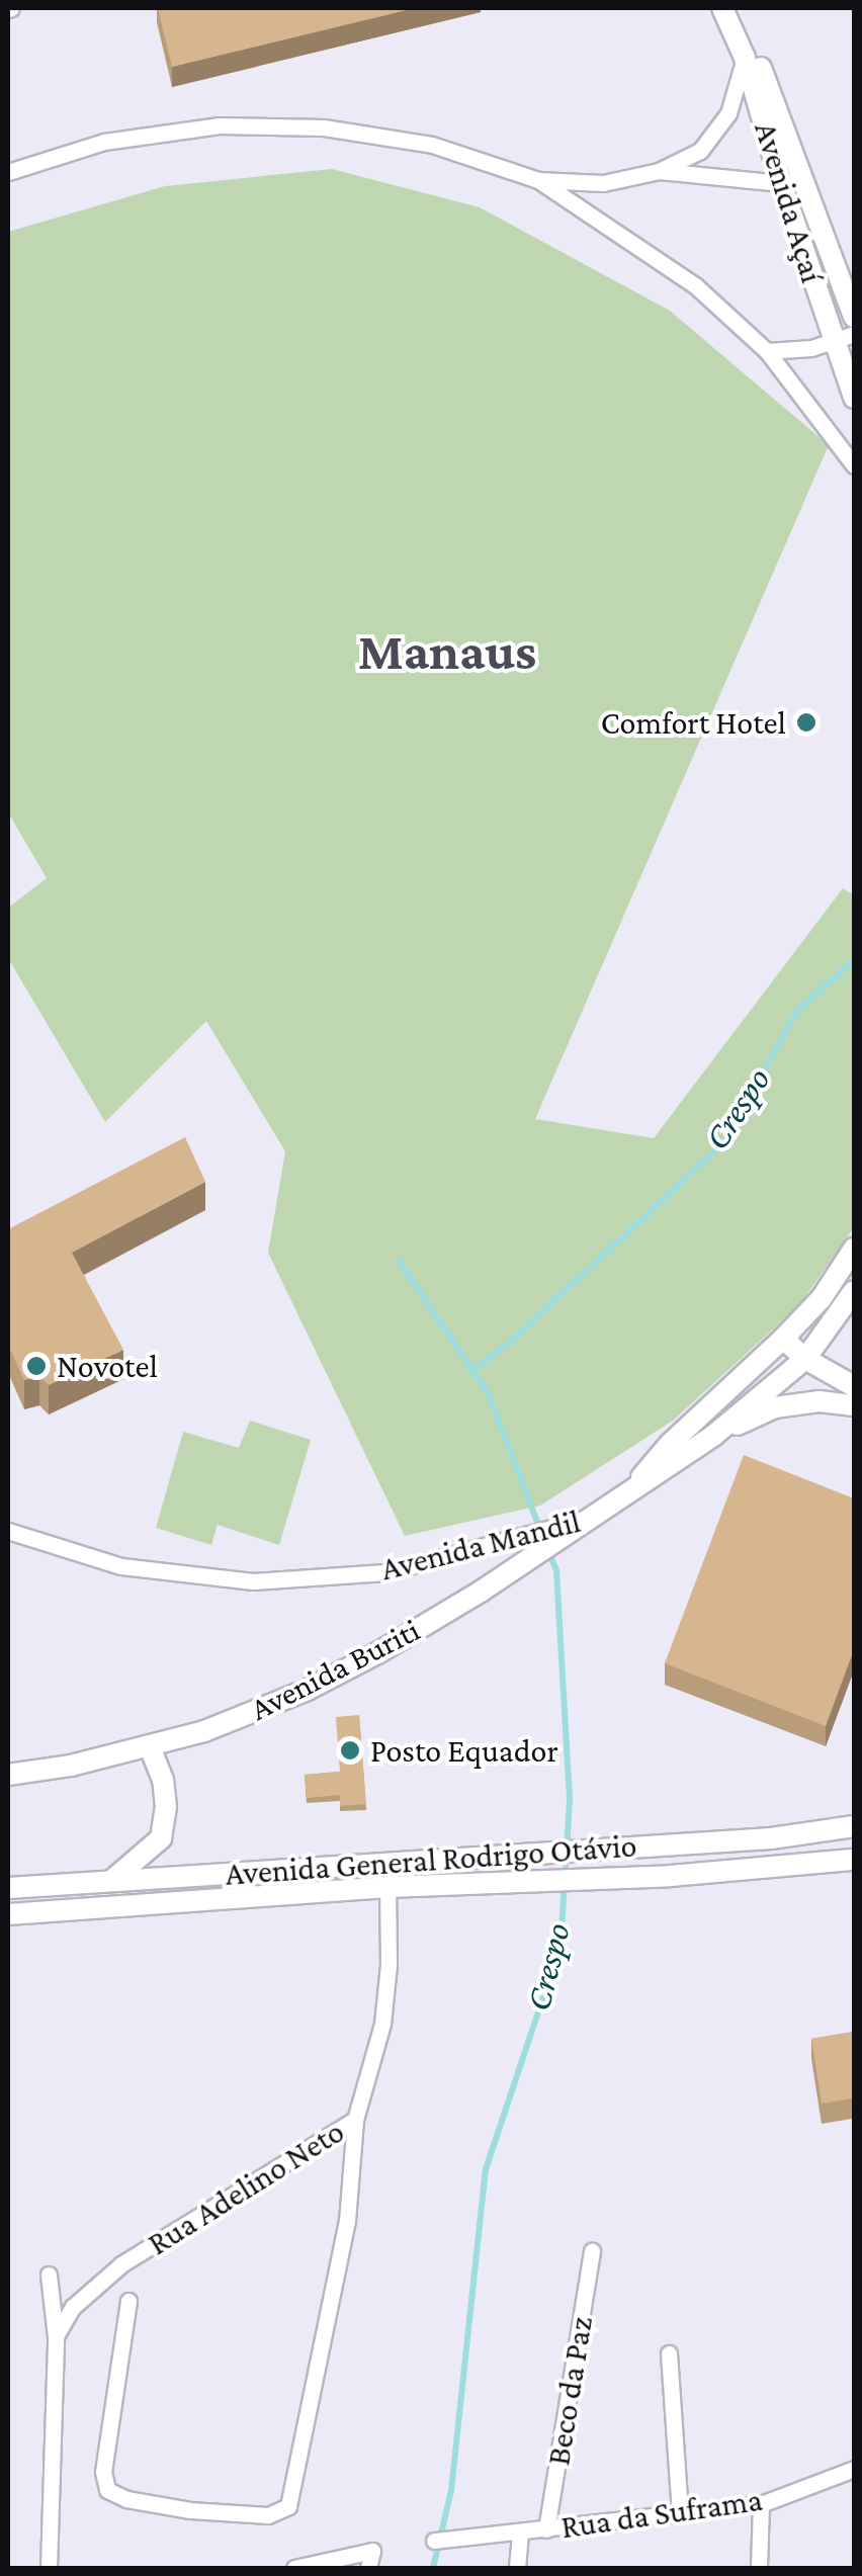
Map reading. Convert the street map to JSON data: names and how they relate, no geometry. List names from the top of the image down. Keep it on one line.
{"streets":{"main road":["Avenida Açaí","Avenida Buriti","Avenida General Rodrigo Otávio"],"street":["Avenida Mandil","Rua Adelino Neto","Beco da Paz","Rua da Suframa"]},"crossings":[["Avenida Mandil","Avenida Buriti"],["Avenida General Rodrigo Otávio","Rua Adelino Neto"],["Beco da Paz","Rua da Suframa"]],"districts":["Manaus"],"water":["Crespo"],"places":["Comfort Hotel","Novotel","Posto Equador"]}
